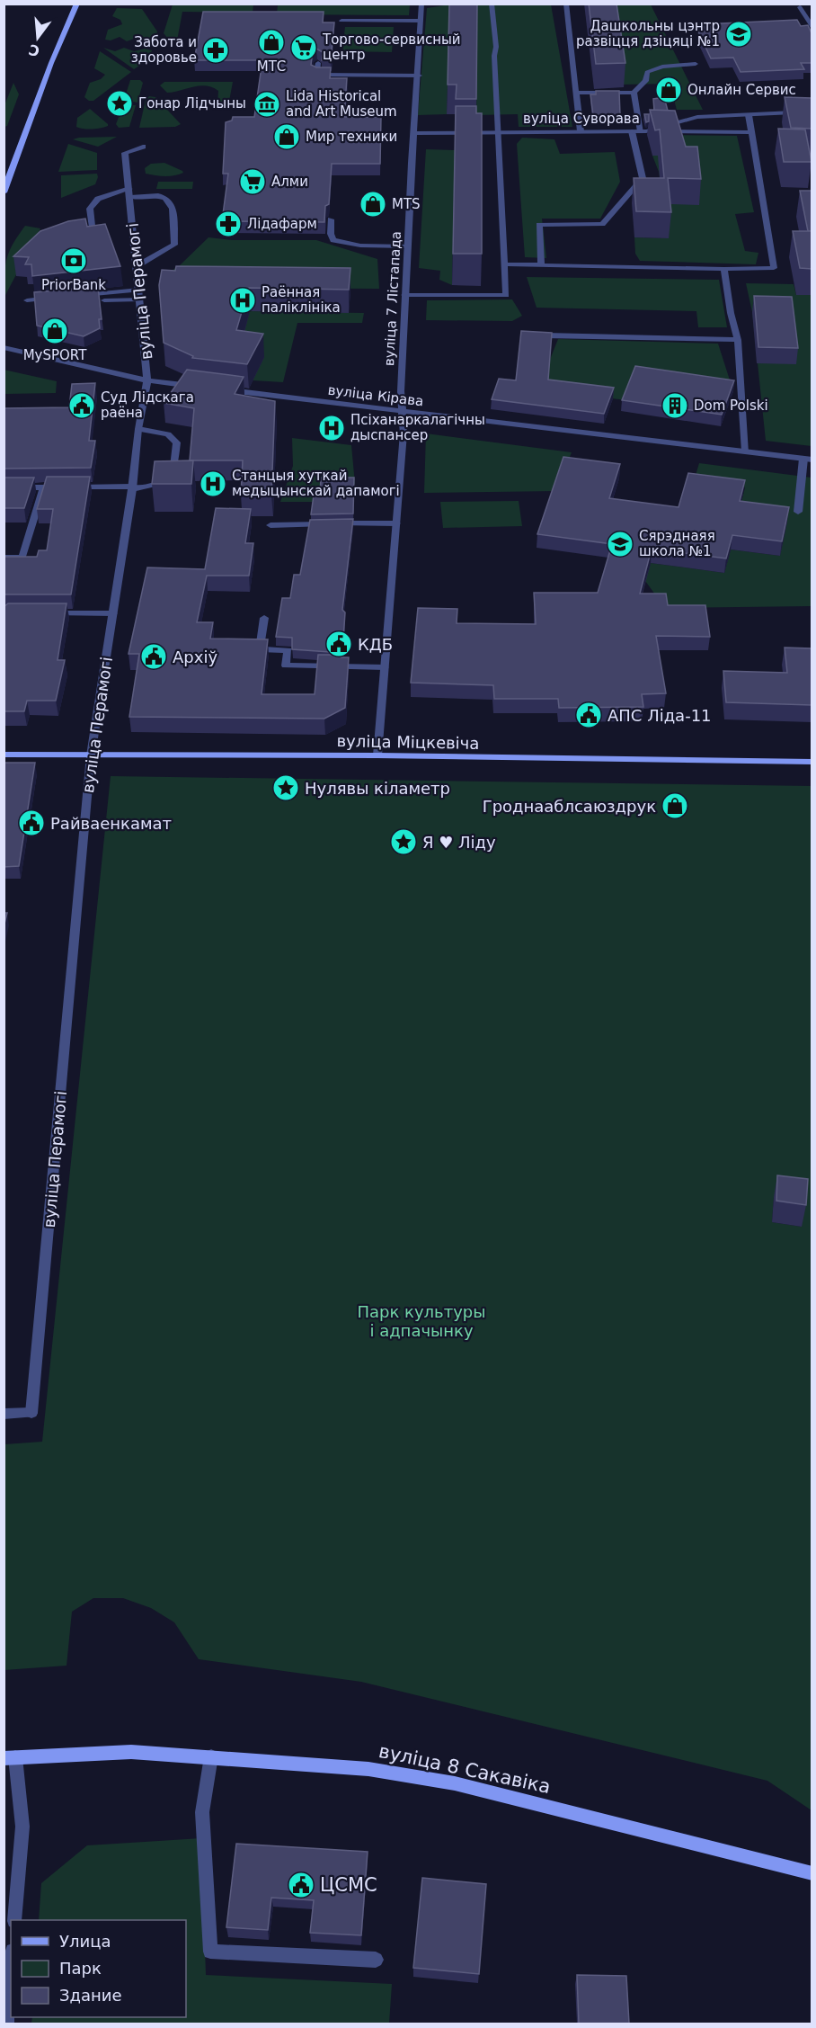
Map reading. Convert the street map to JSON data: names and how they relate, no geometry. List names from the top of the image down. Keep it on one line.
{"streets":{"main road":["вуліца Міцкевіча","вуліца 8 Сакавіка"],"street":["вуліца Суворава","вуліца Перамогі","вуліца 7 Лістапада","вуліца Кірава"]},"crossings":[["вуліца Суворава","вуліца 7 Лістапада"],["вуліца Перамогі","вуліца Міцкевіча"],["вуліца 7 Лістапада","вуліца Кірава"],["вуліца 7 Лістапада","вуліца Міцкевіча"]],"parks":["Парк культуры і адпачынку"],"places":{"school or university":["Дашкольны цэнтр развіцця дзіцяці №1","Сярэднаяя школа №1"],"shop":["МТС","Онлайн Сервис","Мир техники","MTS","MySPORT","Гроднааблсаюздрук"],"supermarket":["Торгово-сервисный центр","Алми"],"pharmacy":["Забота и здоровье","Лідафарм"],"place":["Гонар Лідчыны","Нулявы кіламетр","Я ♥ Ліду"],"museum":["Lida Historical and Art Museum"],"bank":["PriorBank"],"hospital":["Раённая паліклініка","Псіханаркалагічны дыспансер","Станцыя хуткай медыцынскай дапамогі"],"public building":["Суд Лідскага раёна","КДБ","Архіў","АПС Ліда-11","Райваенкамат","ЦСМС"],"building":["Dom Polski"]},"legend":["Улица","Парк","Здание"],"north":"bottom"}
